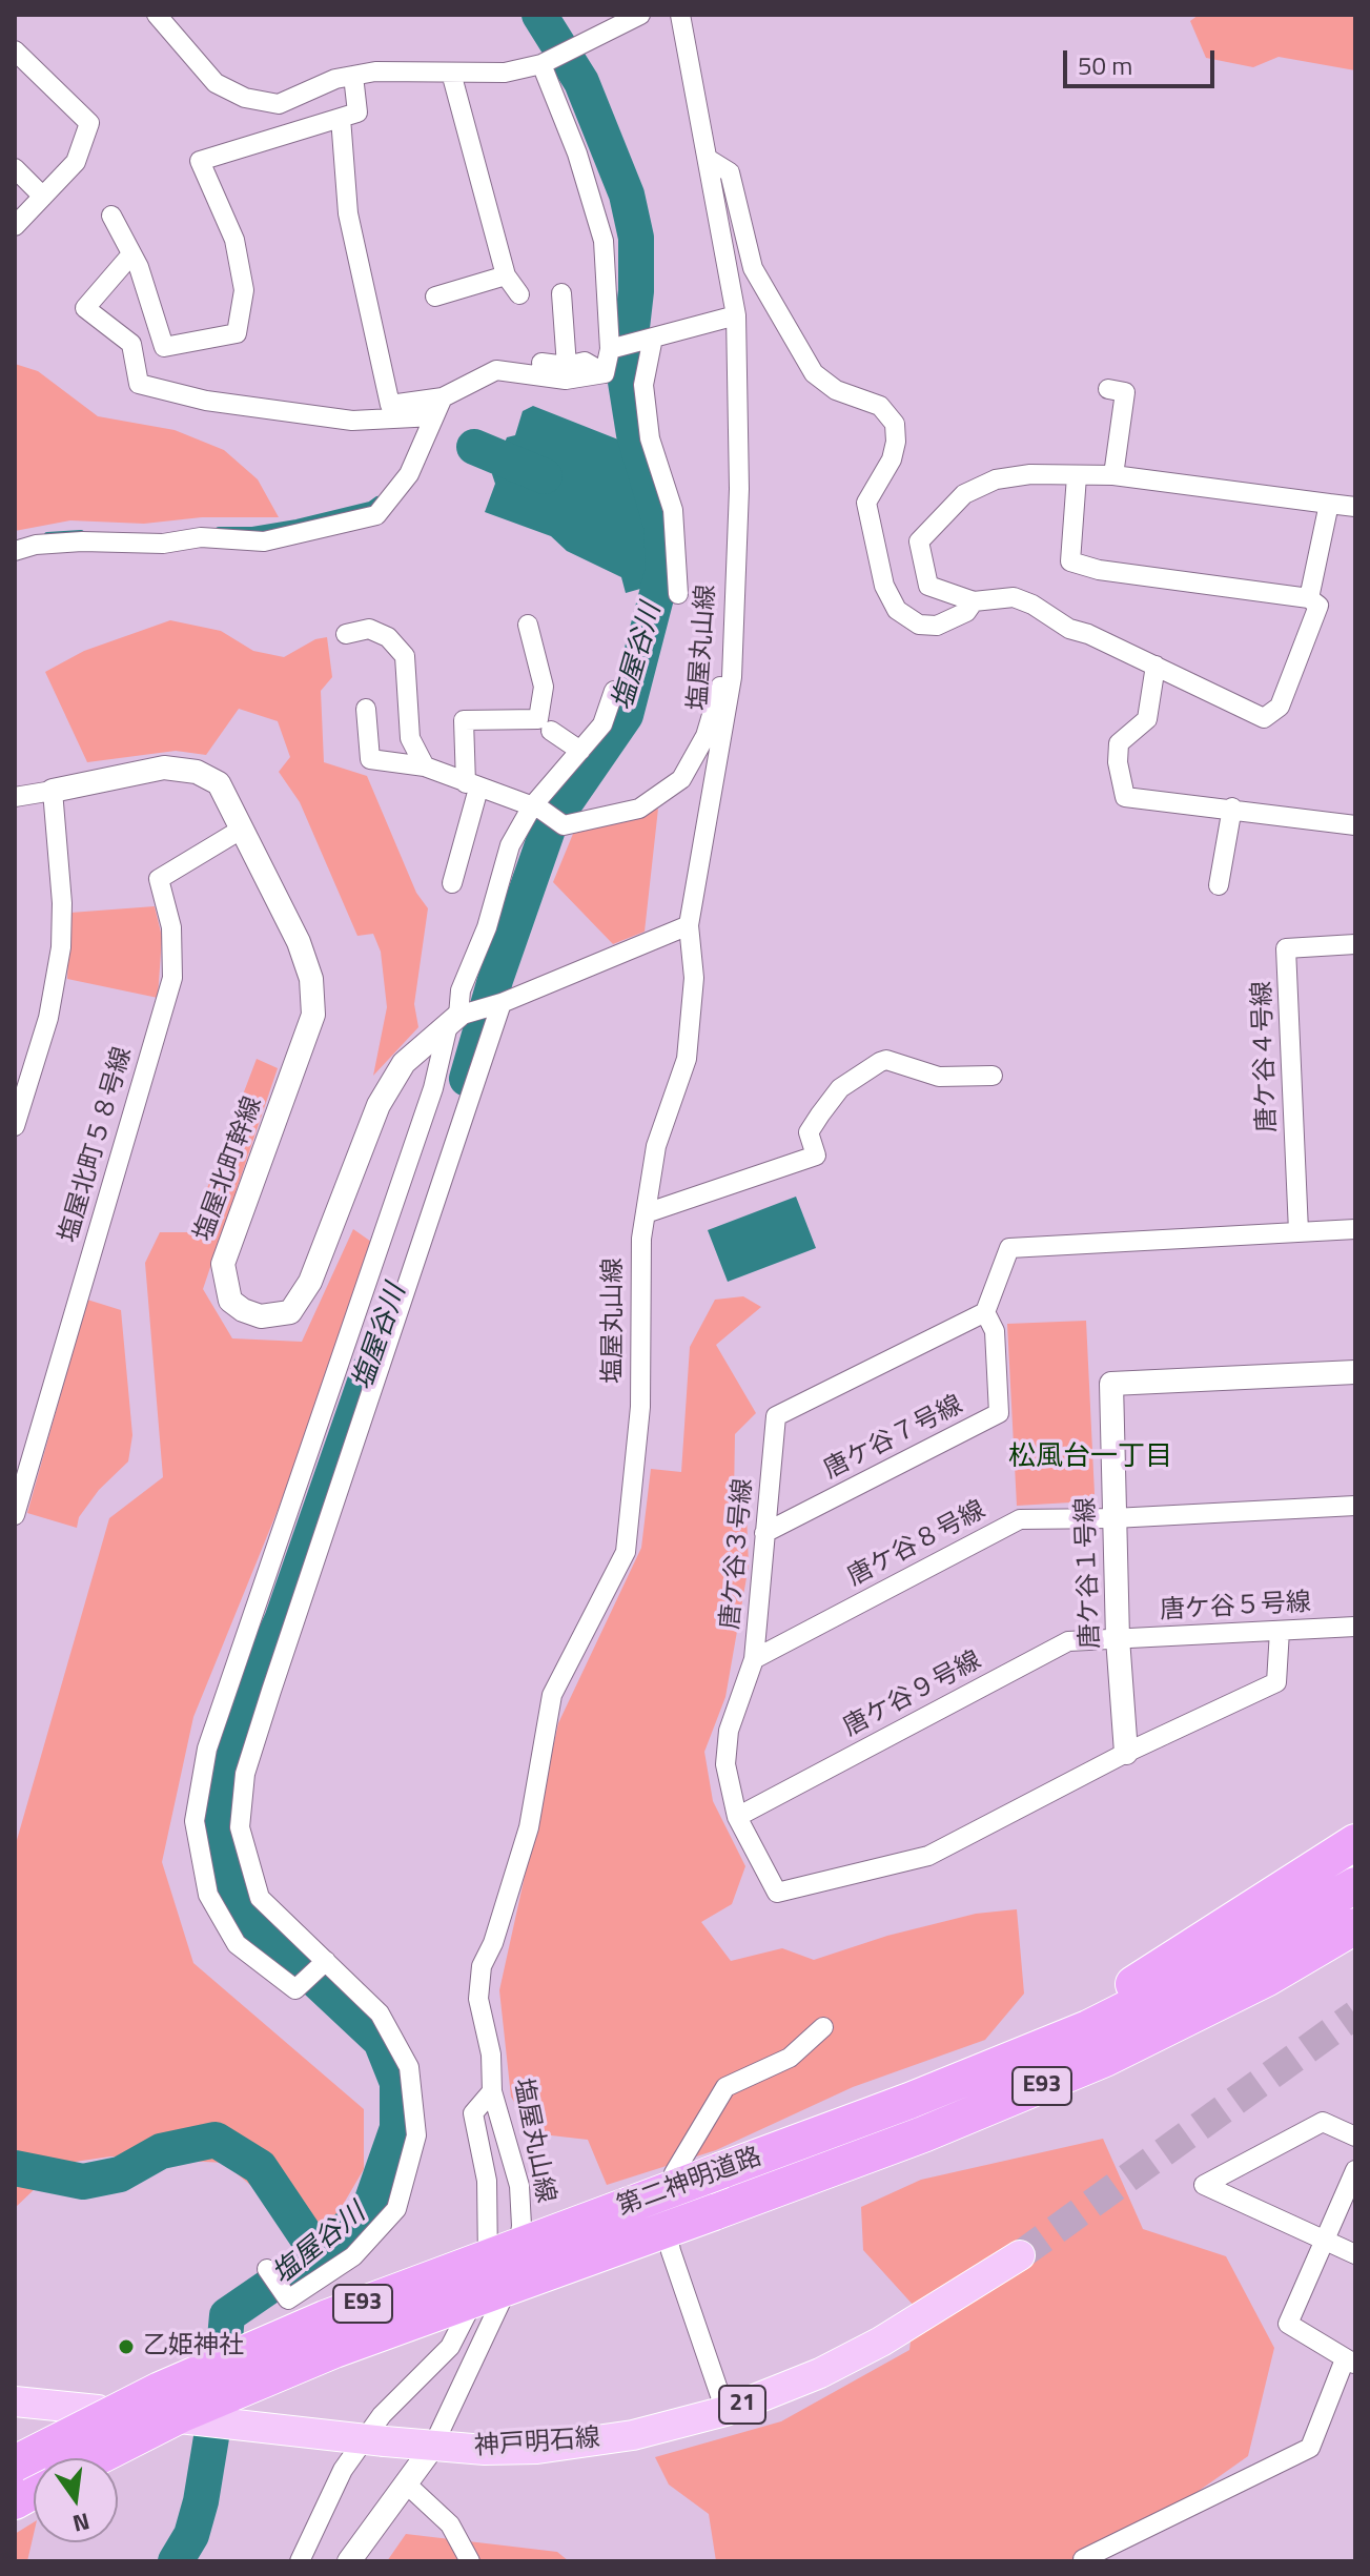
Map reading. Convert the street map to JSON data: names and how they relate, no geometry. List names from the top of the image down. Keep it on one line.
{"streets":{"highway":["E93","第二神明道路"],"main road":["21","神戸明石線"],"street":["塩屋丸山線","唐ケ谷４号線","塩屋北町５８号線","塩屋北町幹線","唐ケ谷７号線","唐ケ谷８号線","唐ケ谷３号線","唐ケ谷１号線","唐ケ谷５号線","唐ケ谷９号線"]},"crossings":[["塩屋丸山線","塩屋北町幹線"],["塩屋丸山線","神戸明石線"],["塩屋北町５８号線","塩屋北町幹線"],["唐ケ谷７号線","唐ケ谷３号線"],["唐ケ谷８号線","唐ケ谷３号線"],["唐ケ谷８号線","唐ケ谷１号線"],["唐ケ谷３号線","唐ケ谷１号線"],["唐ケ谷３号線","唐ケ谷９号線"],["唐ケ谷１号線","唐ケ谷５号線"],["唐ケ谷１号線","唐ケ谷９号線"],["唐ケ谷５号線","唐ケ谷９号線"]],"districts":["松風台一丁目"],"water":["塩屋谷川"],"places":["乙姫神社"],"scale_bar":"50 m","north":"bottom"}
